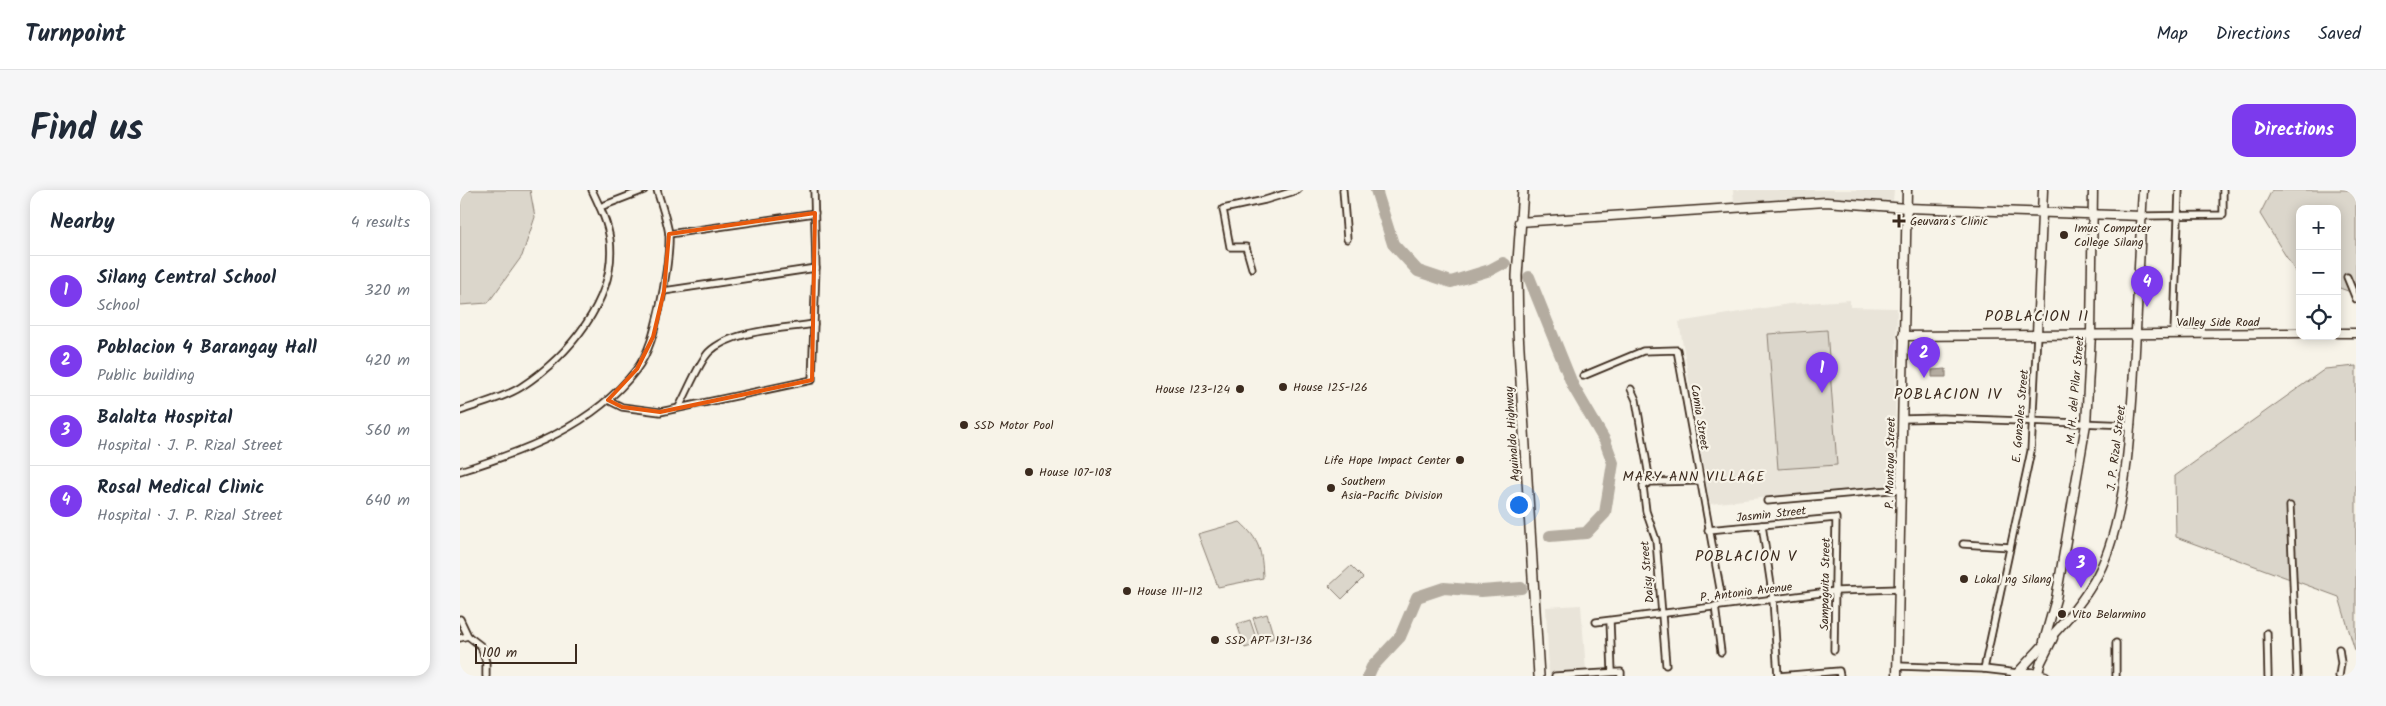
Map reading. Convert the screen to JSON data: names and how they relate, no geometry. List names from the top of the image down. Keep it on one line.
{"streets":{"main road":["Aguinaldo Highway"],"street":["Valley Side Road","M. H. del Pilar Street","E. Gonzales Street","Camia Street","J. P. Rizal Street","P. Montoya Street","Jasmin Street","Daisy Street","Sampaguita Street","P. Antonio Avenue"]},"crossings":[["Valley Side Road","M. H. del Pilar Street"],["Valley Side Road","E. Gonzales Street"],["Valley Side Road","J. P. Rizal Street"],["Valley Side Road","P. Montoya Street"],["M. H. del Pilar Street","J. P. Rizal Street"],["Camia Street","Jasmin Street"],["Camia Street","P. Antonio Avenue"],["P. Montoya Street","P. Antonio Avenue"],["Jasmin Street","Sampaguita Street"],["Daisy Street","P. Antonio Avenue"],["Sampaguita Street","P. Antonio Avenue"]],"districts":["POBLACION II","POBLACION IV","MARY ANN VILLAGE","POBLACION V"],"places":{"health":["Geuvara's Clinic"],"other":["Imus Computer College Silang","House 125-126","House 123-124","SSD Motor Pool","Life Hope Impact Center","House 107-108","Southern Asia-Pacific Division","Lokal ng Silang","House 111-112","Vito Belarmino","SSD APT 131-136"]},"scale_bar":"100 m","page":{"header":"Turnpoint","nav":["Map","Directions","Saved"],"title":"Find us","buttons":"Directions","heading":["Nearby","4 results"],"map_buttons":["+","−"],"list":[{"mark":"1","name":"Silang Central School","note":"School","value":"320 m"},{"mark":"2","name":"Poblacion 4 Barangay Hall","note":"Public building","value":"420 m"},{"mark":"3","name":"Balalta Hospital","note":"Hospital · J. P. Rizal Street","value":"560 m"},{"mark":"4","name":"Rosal Medical Clinic","note":"Hospital · J. P. Rizal Street","value":"640 m"}],"pins":["4","2","1","3"],"scale":"100 m"}}
